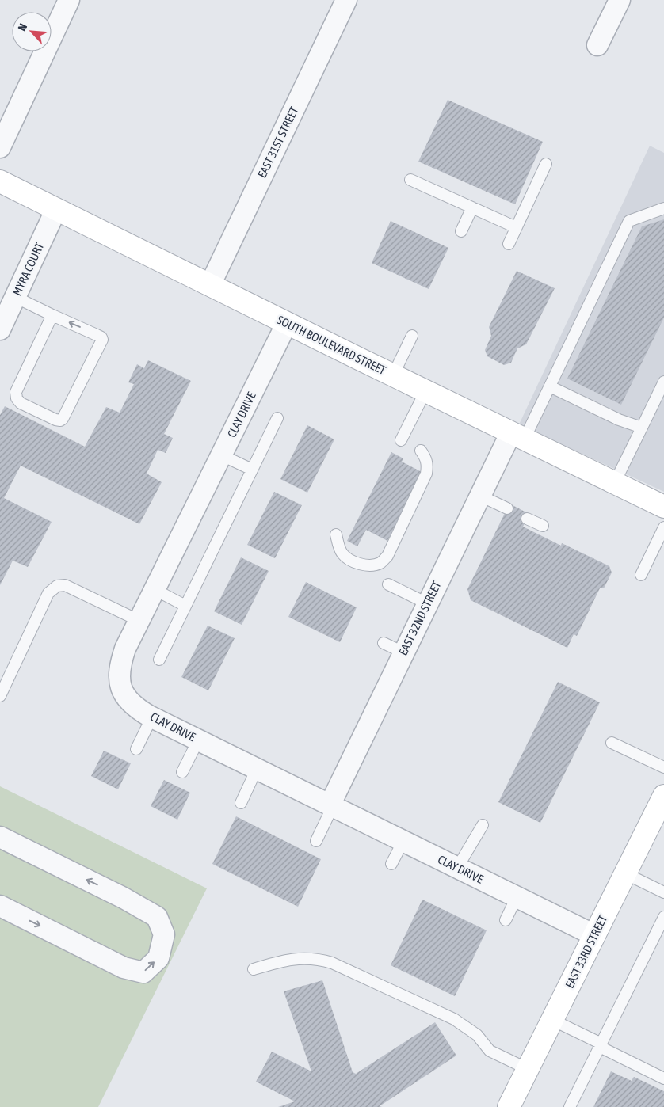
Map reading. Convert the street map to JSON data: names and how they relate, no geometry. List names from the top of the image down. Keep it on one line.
{"streets":{"main road":["SOUTH BOULEVARD STREET","EAST 33RD STREET"],"street":["EAST 31ST STREET","MYRA COURT","CLAY DRIVE","EAST 32ND STREET"]},"crossings":[["EAST 31ST STREET","SOUTH BOULEVARD STREET"],["MYRA COURT","SOUTH BOULEVARD STREET"],["SOUTH BOULEVARD STREET","CLAY DRIVE"],["SOUTH BOULEVARD STREET","EAST 32ND STREET"],["CLAY DRIVE","EAST 32ND STREET"],["CLAY DRIVE","EAST 33RD STREET"]],"north":"top left"}
